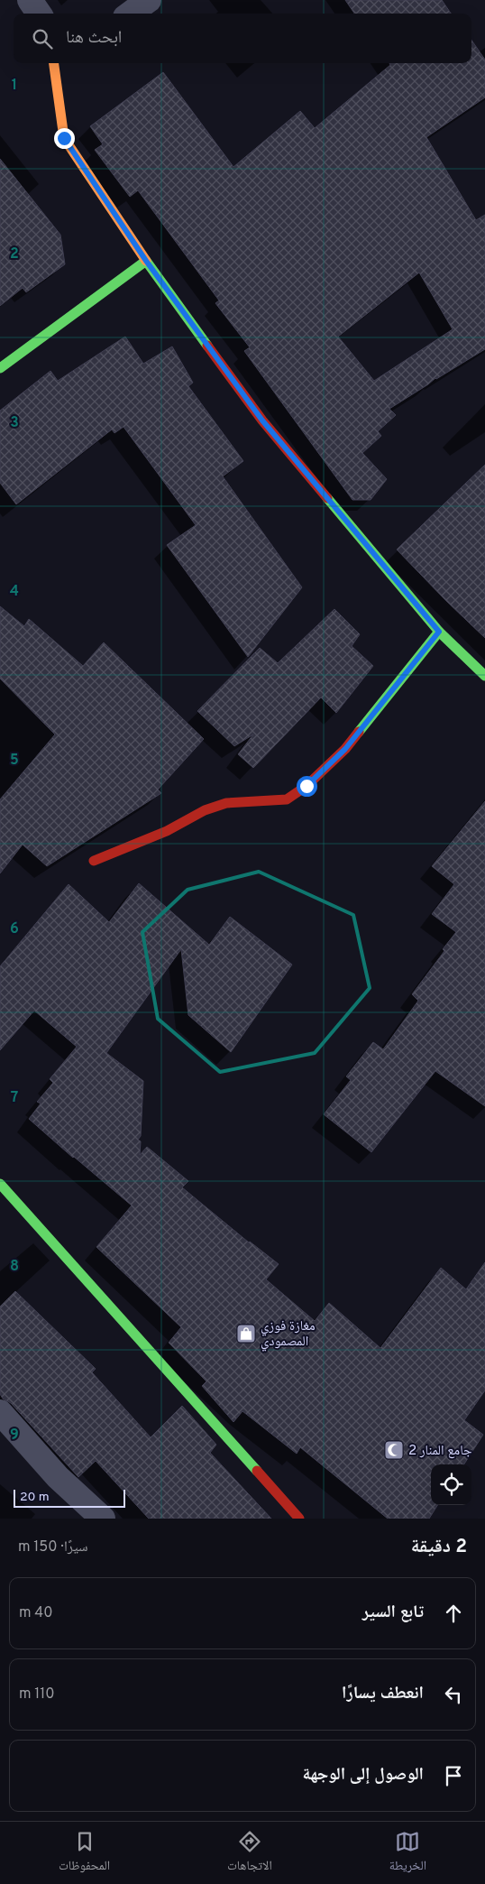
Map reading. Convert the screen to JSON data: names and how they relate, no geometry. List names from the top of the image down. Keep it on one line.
{"places":{"shop":["مغازة فوزي المصمودي"],"mosque":["جامع المنار 2"]},"scale_bar":"20 m","page":{"search":"ابحث هنا","scale":"20 m","heading":["2 دقيقة","سيرًا · 150 m"],"list":[["تابع السير","40 m"],["انعطف يسارًا","110 m"],"الوصول إلى الوجهة"],"nav":["الخريطة","الاتجاهات","المحفوظات"]},"grid":{"rows":["1","2","3","4","5","6","7","8","9"]}}
